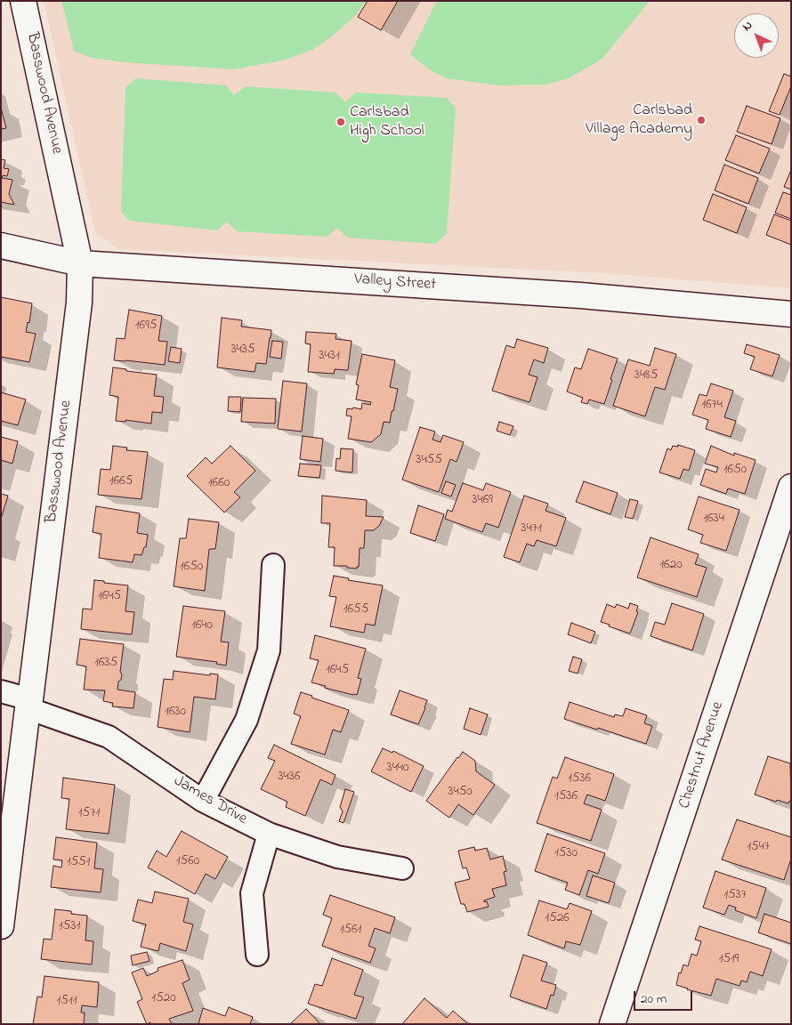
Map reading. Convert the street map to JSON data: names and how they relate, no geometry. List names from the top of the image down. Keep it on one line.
{"streets":{"street":["Basswood Avenue","Valley Street","Chestnut Avenue","James Drive"]},"crossings":[["Basswood Avenue","Valley Street"],["Basswood Avenue","James Drive"]],"places":["Carlsbad Village Academy","Carlsbad High School"],"house_numbers":["1695","3435","3431","3485","1674","3455","1650","1665","1660","3469","1634","3471","1620","1650","1645","1655","1640","1635","1645","1630","3440","3436","1536","3450","1536","1571","1547","1530","1560","1551","1537","1526","1531","1561","1519","1520","1511"],"scale_bar":"20 m","north":"top left"}
